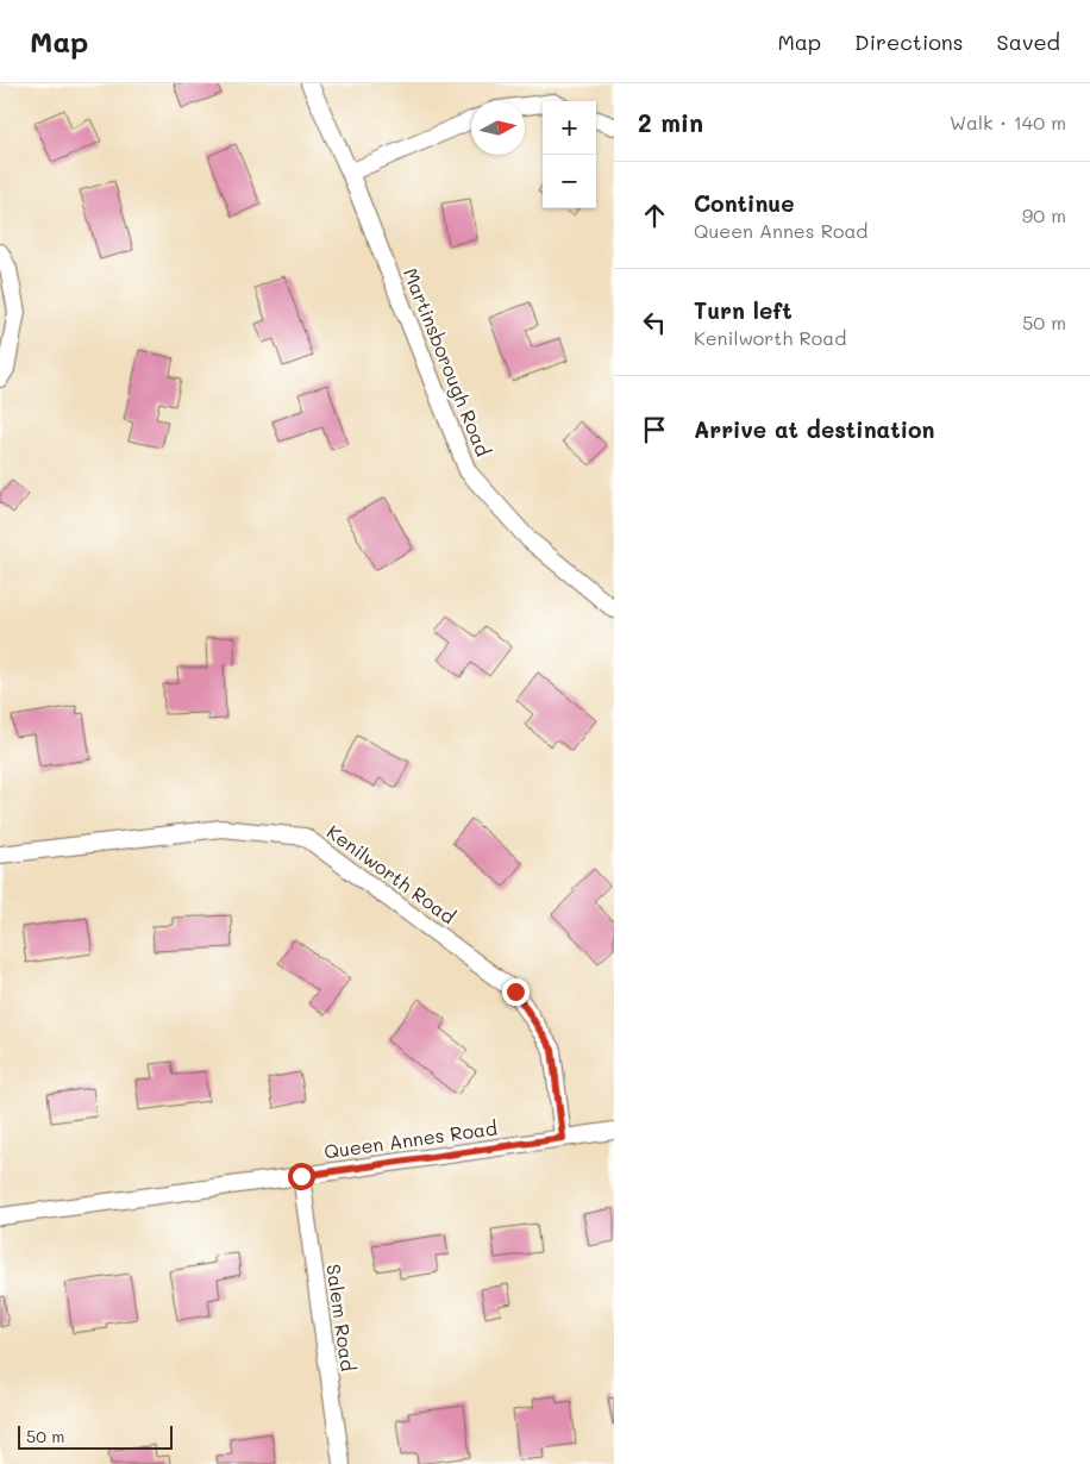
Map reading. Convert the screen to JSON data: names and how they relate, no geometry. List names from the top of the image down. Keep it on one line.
{"streets":{"street":["Martinsborough Road","Kenilworth Road","Queen Annes Road","Salem Road"]},"crossings":[["Kenilworth Road","Queen Annes Road"],["Queen Annes Road","Salem Road"]],"scale_bar":"50 m","north":"right","page":{"header":"Map","nav":["Map","Directions","Saved"],"heading":["2 min","Walk · 140 m"],"map_buttons":["+","−"],"list":[["Continue","Queen Annes Road","90 m"],["Turn left","Kenilworth Road","50 m"],"Arrive at destination"],"scale":"50 m"}}
